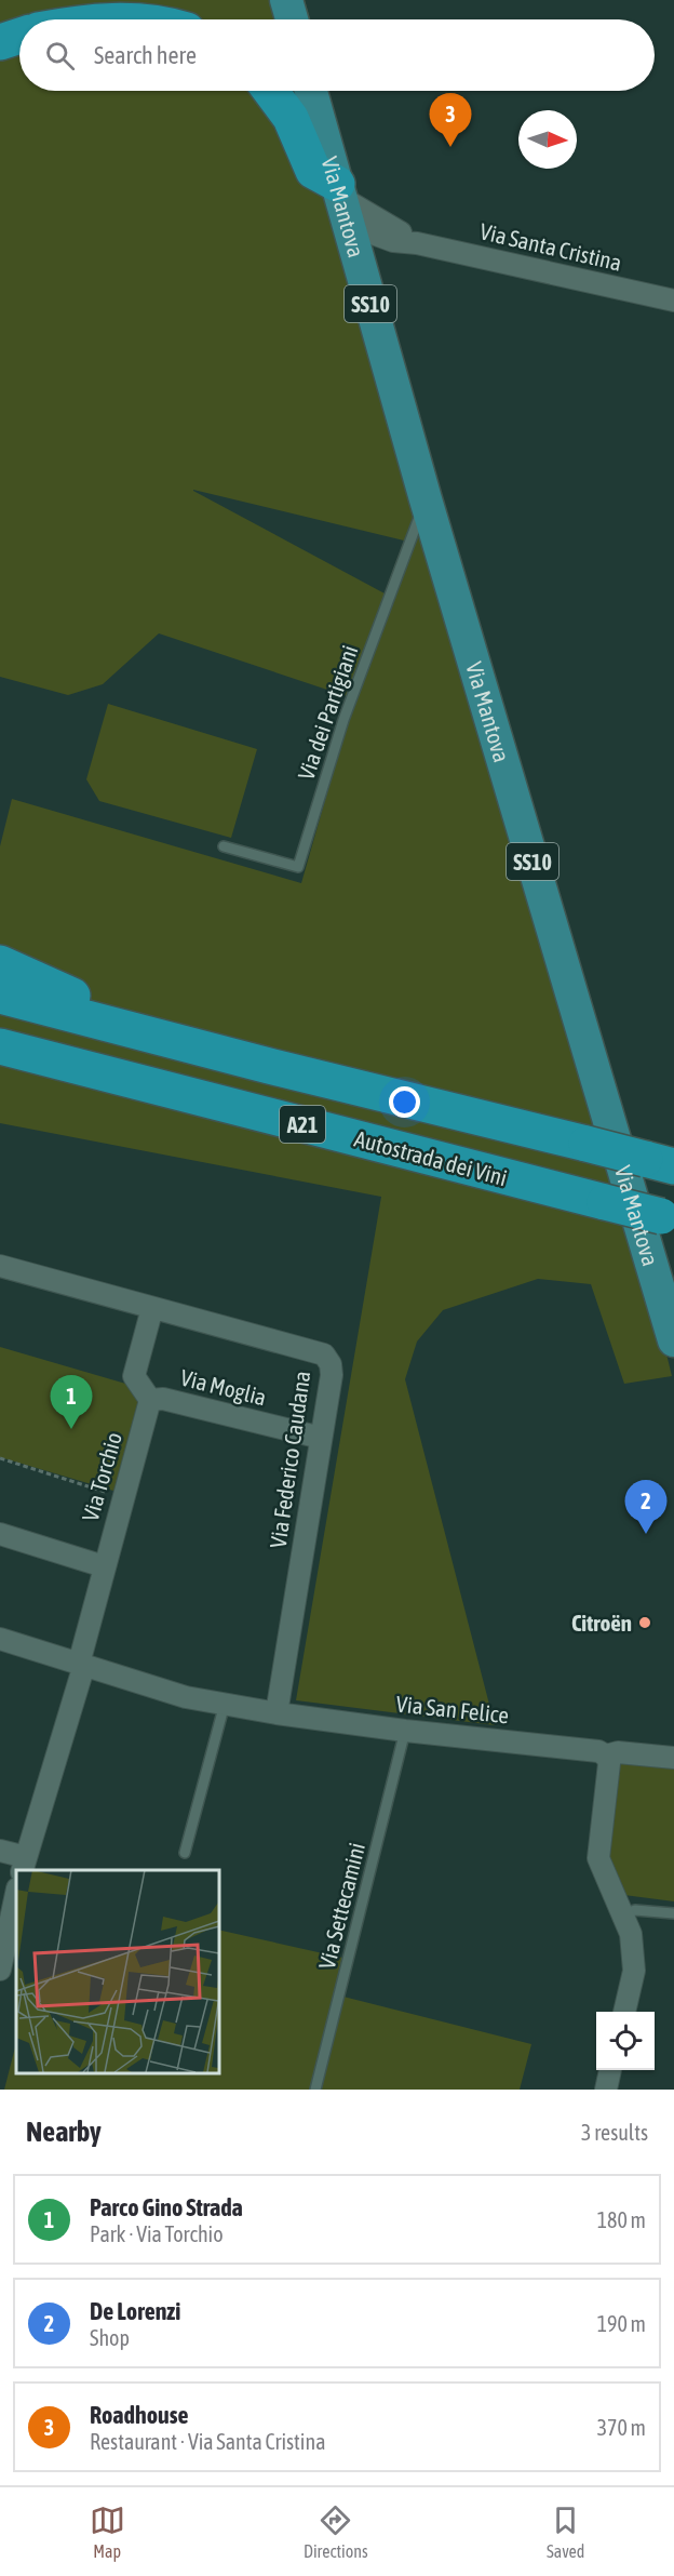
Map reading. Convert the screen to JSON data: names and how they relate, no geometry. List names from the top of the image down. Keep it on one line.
{"streets":{"highway":["A21","Autostrada dei Vini"],"main road":["Via Mantova","SS10"],"street":["Via Santa Cristina","Via Moglia","Via Federico Caudana","Via Torchio","Via San Felice"],"lane":["Via dei Partigiani","Via Settecamini"]},"crossings":[["Via Mantova","Via Santa Cristina"],["Via Mantova","Via dei Partigiani"],["Via Moglia","Via Federico Caudana"],["Via Moglia","Via Torchio"],["Via Federico Caudana","Via San Felice"],["Via Torchio","Via San Felice"],["Via San Felice","Via Settecamini"]],"places":["Citroën"],"north":"right","page":{"search":"Search here","pins":["3","1","2"],"heading":["Nearby","3 results"],"list":[{"mark":"1","name":"Parco Gino Strada","note":"Park · Via Torchio","value":"180 m"},{"mark":"2","name":"De Lorenzi","note":"Shop","value":"190 m"},{"mark":"3","name":"Roadhouse","note":"Restaurant · Via Santa Cristina","value":"370 m"}],"nav":["Map","Directions","Saved"]}}
